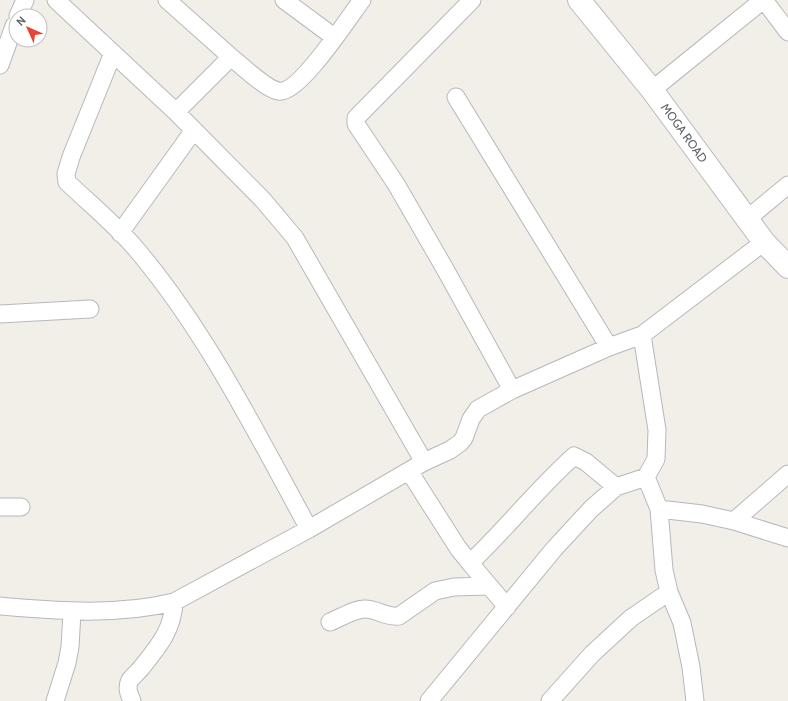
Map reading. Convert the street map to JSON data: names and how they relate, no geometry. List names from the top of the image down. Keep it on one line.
{"streets":{"street":["MOGA ROAD"]},"north":"top left"}
